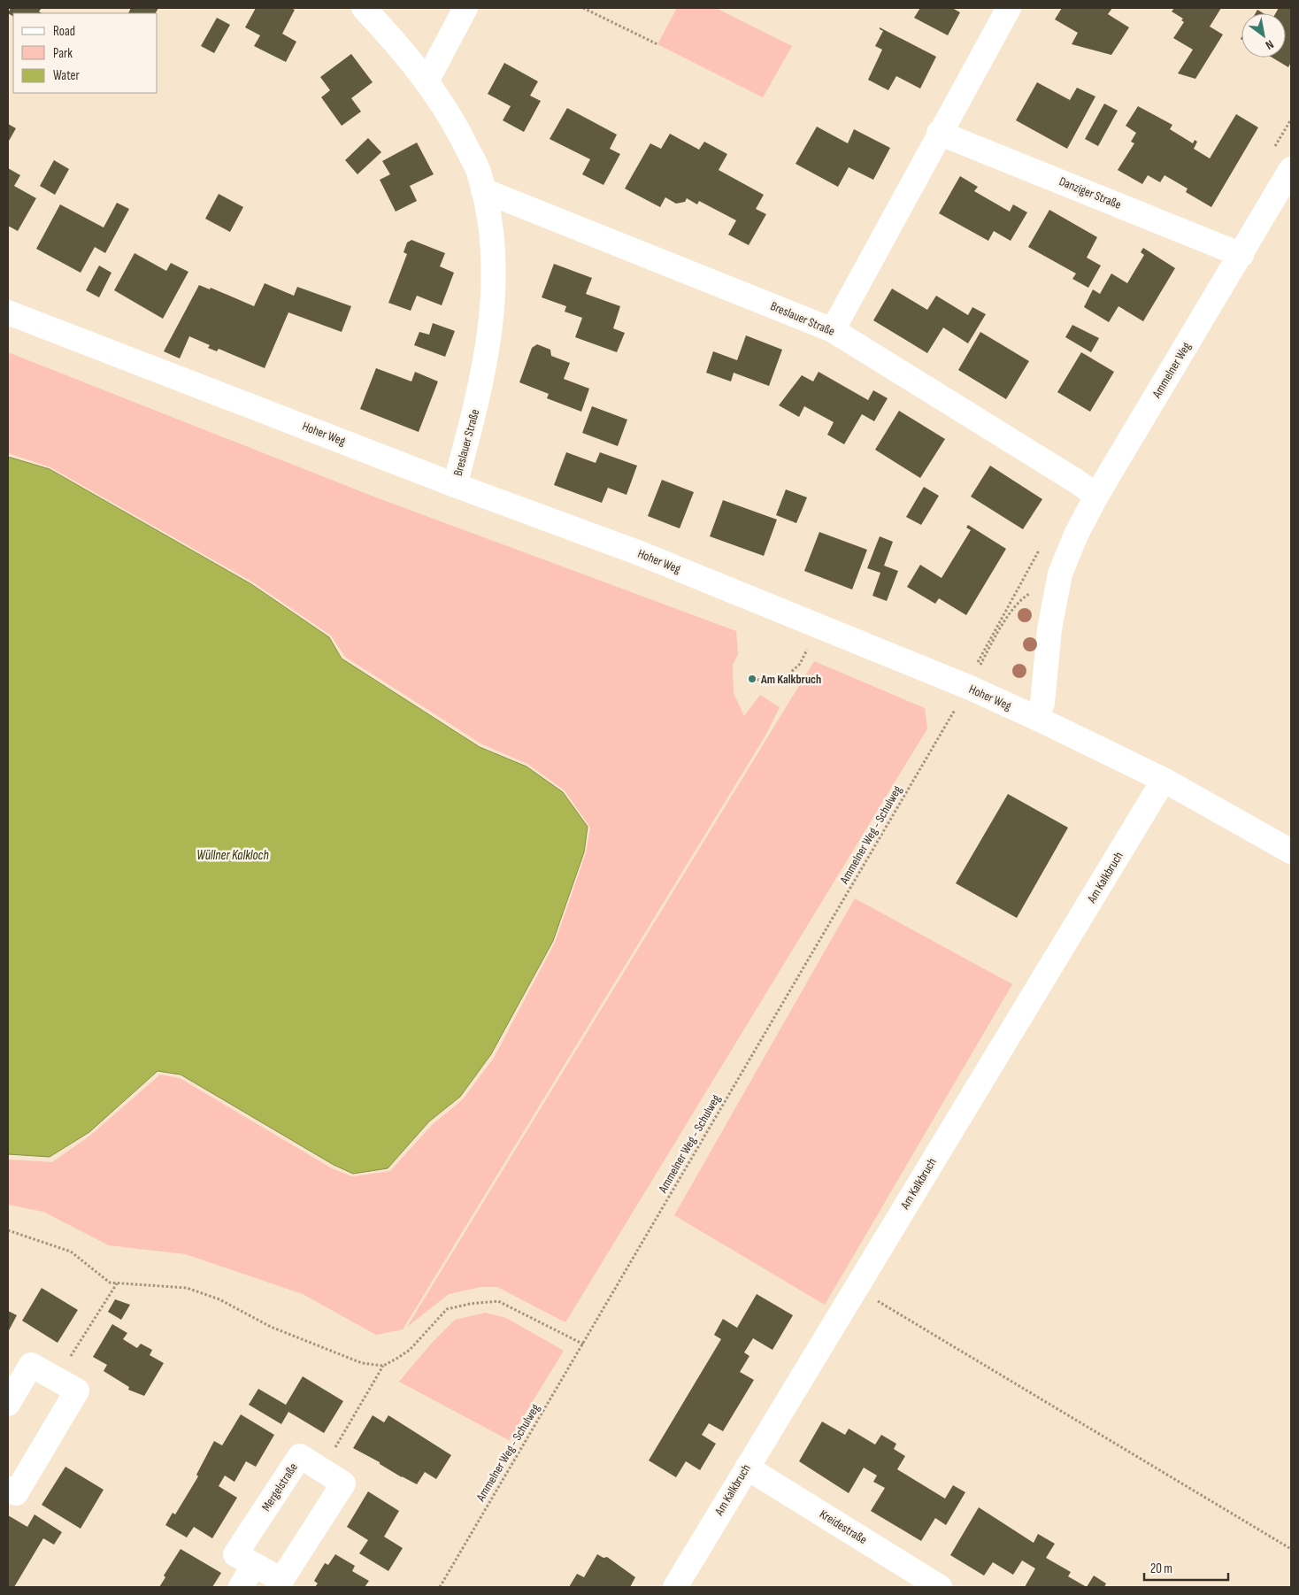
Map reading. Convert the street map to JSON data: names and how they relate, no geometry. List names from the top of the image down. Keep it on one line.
{"streets":{"street":["Danziger Straße","Breslauer Straße","Ammelner Weg","Hoher Weg","Am Kalkbruch","Mergelstraße","Kreidestraße"],"path":["Ammelner Weg - Schulweg"]},"crossings":[["Danziger Straße","Ammelner Weg"],["Breslauer Straße","Ammelner Weg"],["Breslauer Straße","Hoher Weg"],["Ammelner Weg","Hoher Weg"],["Hoher Weg","Am Kalkbruch"],["Am Kalkbruch","Kreidestraße"]],"water":["Wüllner Kalkloch"],"places":["Am Kalkbruch"],"legend":["Road","Park","Water"],"scale_bar":"20 m","north":"bottom right"}
